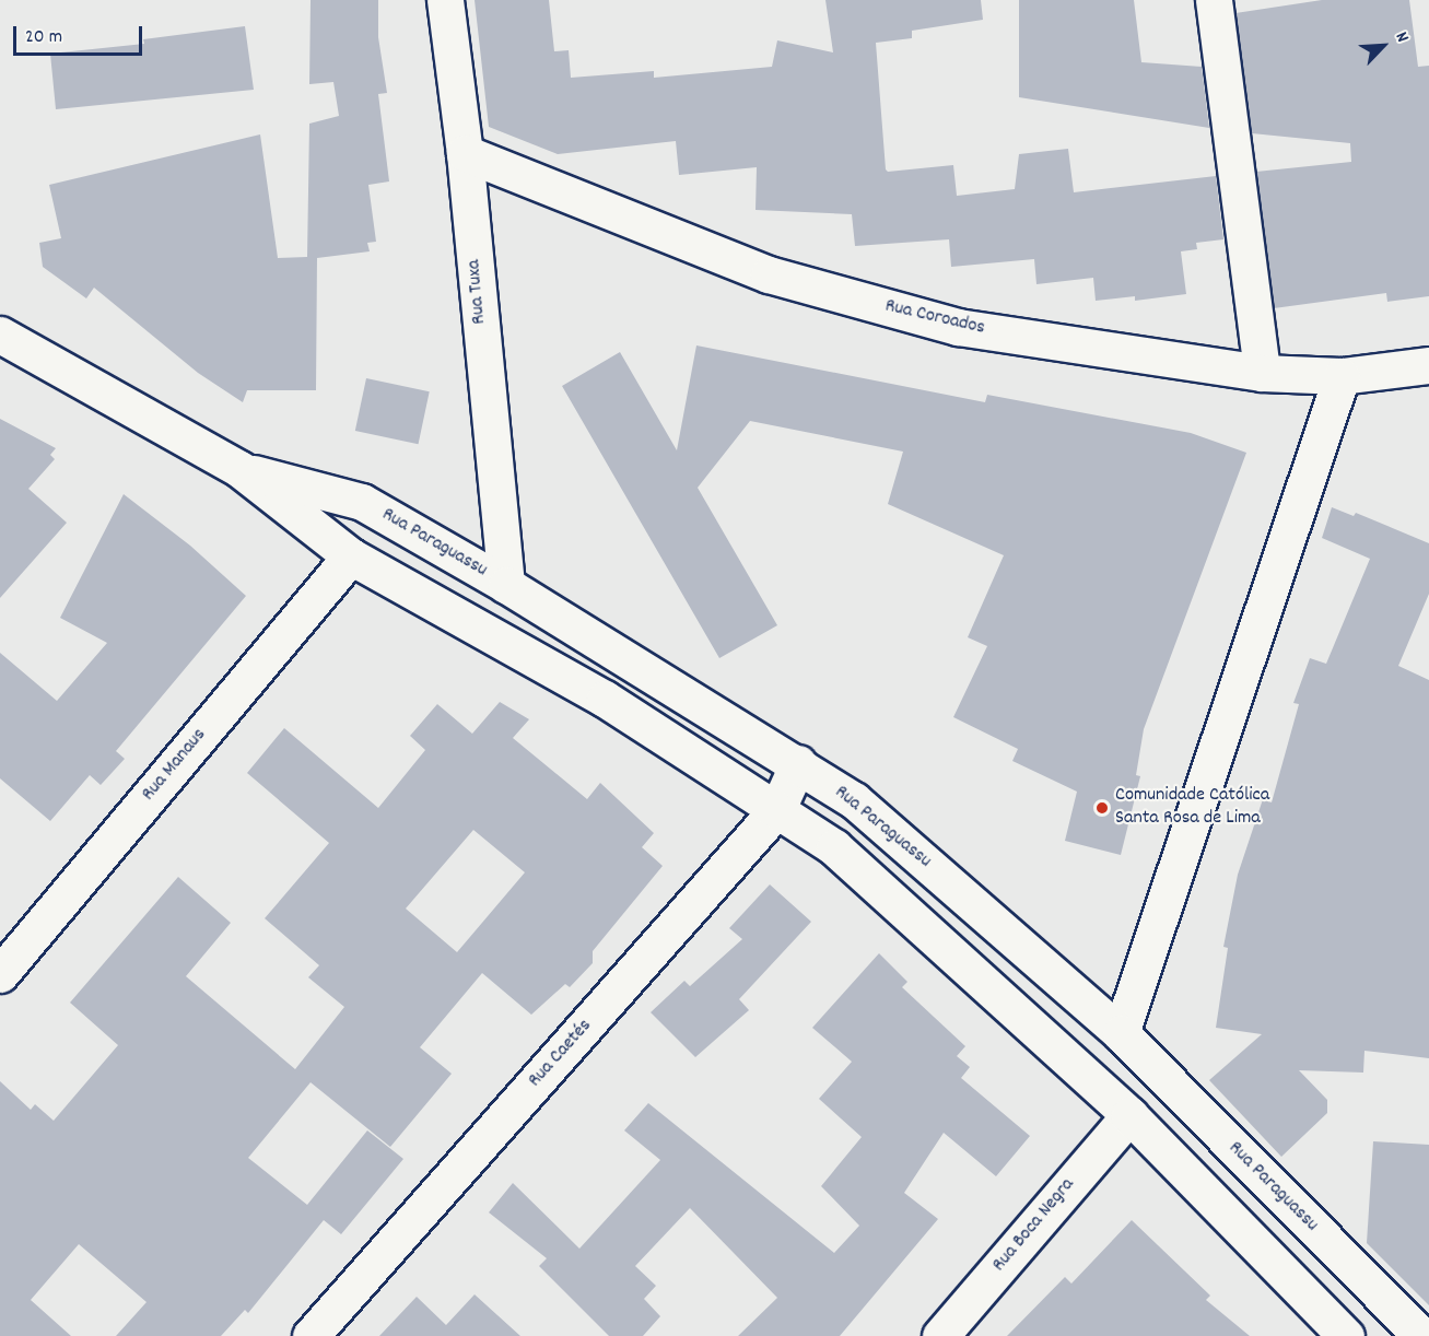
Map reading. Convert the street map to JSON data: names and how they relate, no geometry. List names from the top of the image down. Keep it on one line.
{"streets":{"street":["Rua Tuxa","Rua Coroados","Rua Paraguassu","Rua Manaus","Rua Caetés","Rua Boca Negra"]},"crossings":[["Rua Tuxa","Rua Coroados"],["Rua Tuxa","Rua Paraguassu"],["Rua Paraguassu","Rua Manaus"],["Rua Paraguassu","Rua Caetés"],["Rua Paraguassu","Rua Boca Negra"]],"places":["Comunidade Católica Santa Rosa de Lima"],"scale_bar":"20 m","north":"top right"}
